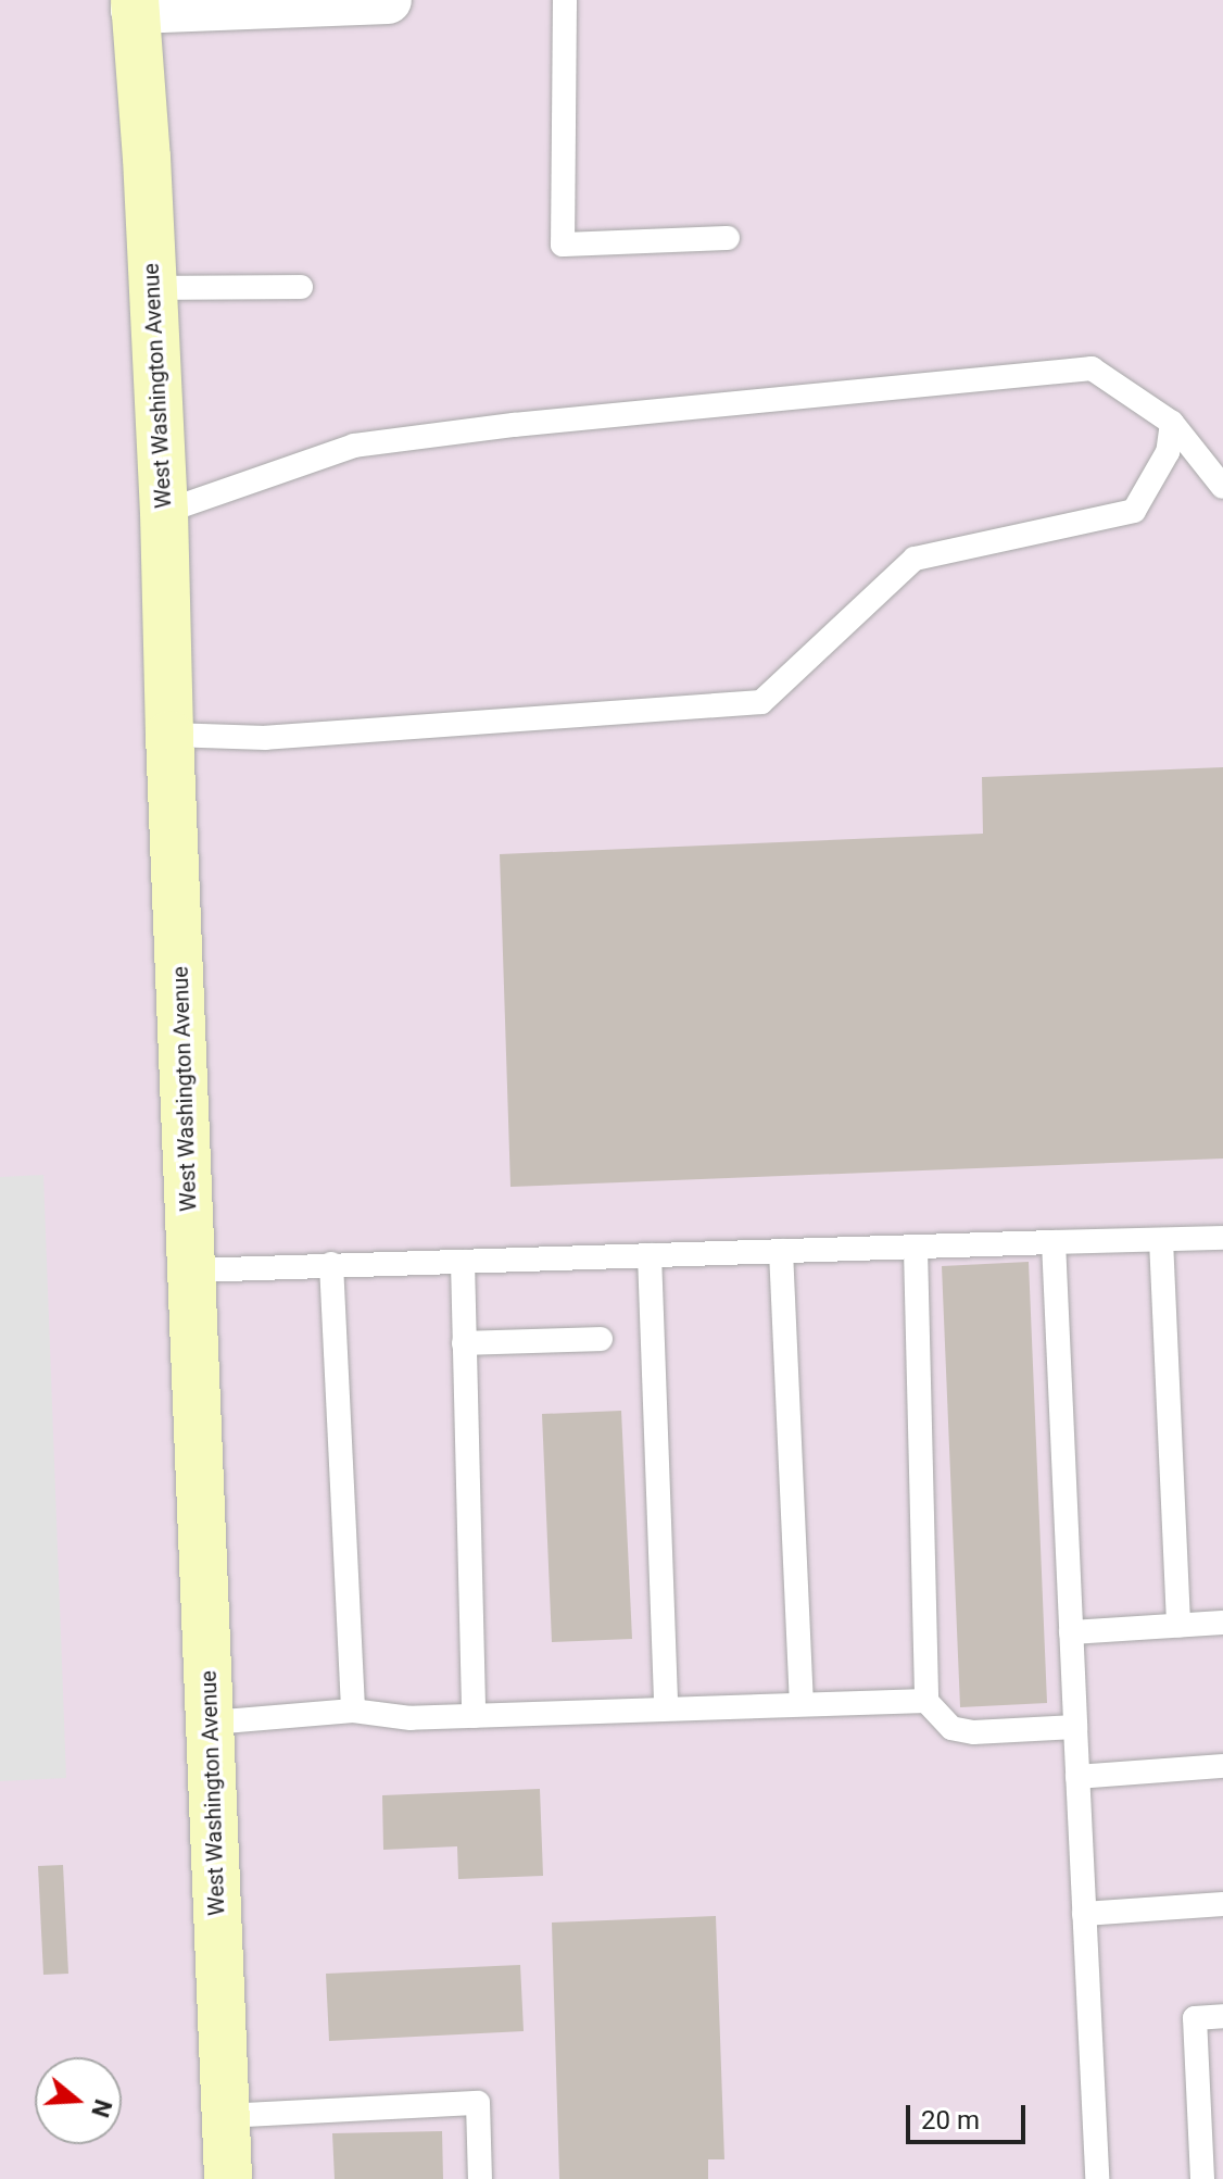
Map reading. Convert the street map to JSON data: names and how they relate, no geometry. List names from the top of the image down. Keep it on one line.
{"streets":{"main road":["West Washington Avenue"]},"scale_bar":"20 m","north":"right"}
